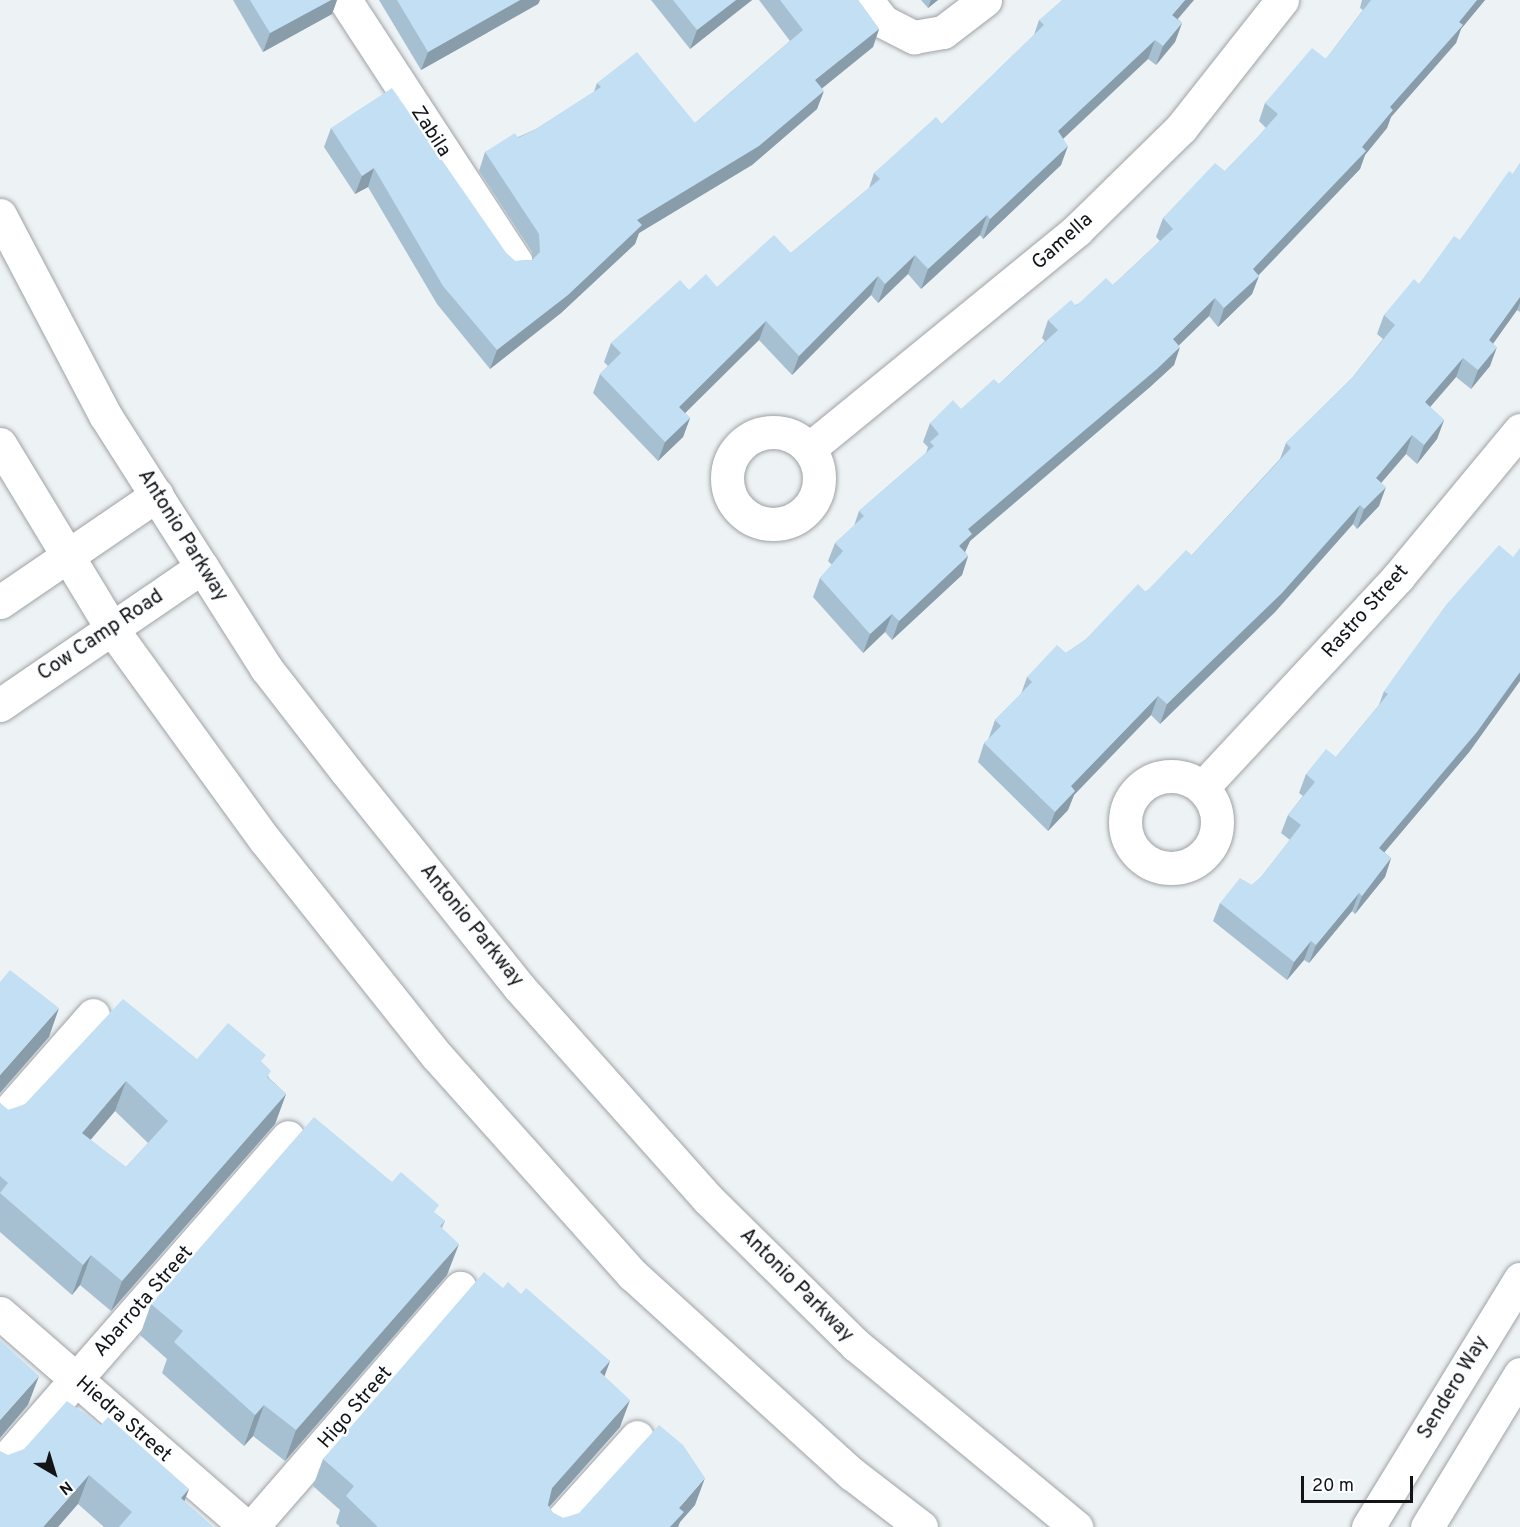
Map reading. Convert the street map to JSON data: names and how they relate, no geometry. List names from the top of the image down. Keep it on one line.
{"streets":{"main road":["Zabila","Gamella","Antonio Parkway","Rastro Street","Cow Camp Road","Abarrota Street","Sendero Way","Higo Street","Hiedra Street"]},"crossings":[["Antonio Parkway","Cow Camp Road"],["Abarrota Street","Hiedra Street"]],"scale_bar":"20 m","north":"bottom right"}
